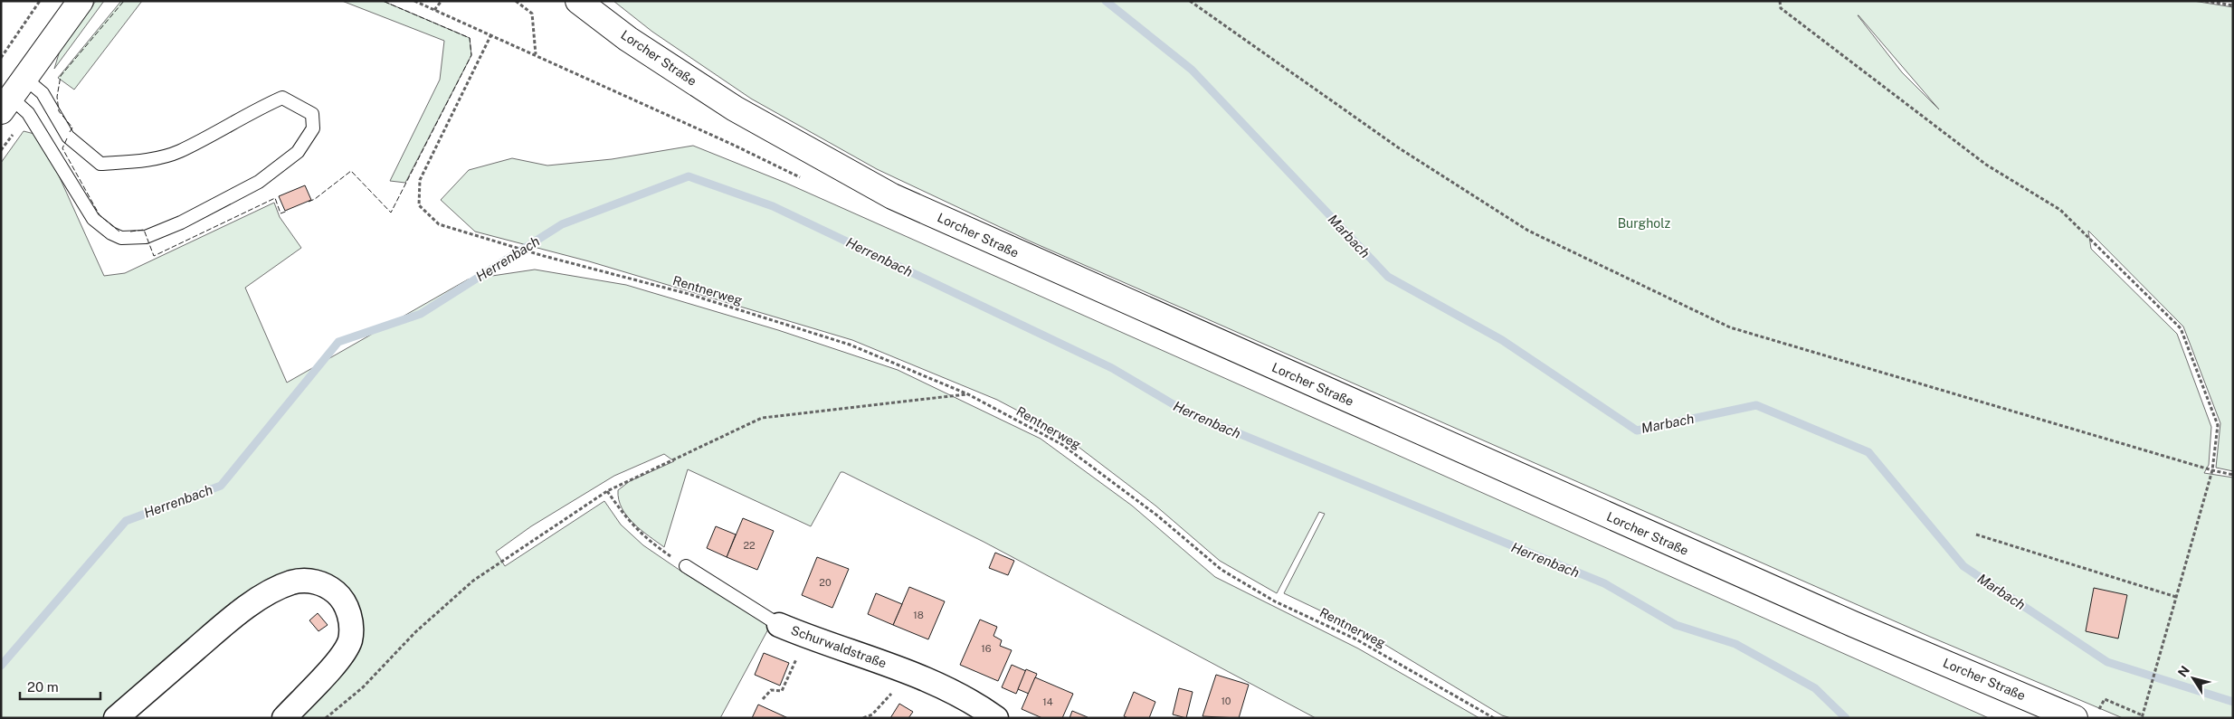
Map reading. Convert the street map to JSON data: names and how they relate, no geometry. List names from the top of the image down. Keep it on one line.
{"streets":{"main road":["Lorcher Straße"],"street":["Schurwaldstraße"],"path":["Rentnerweg"]},"water":["Marbach","Herrenbach"],"parks":["Burgholz"],"house_numbers":["22","20","18","16","10","14"],"scale_bar":"20 m","north":"top left"}
